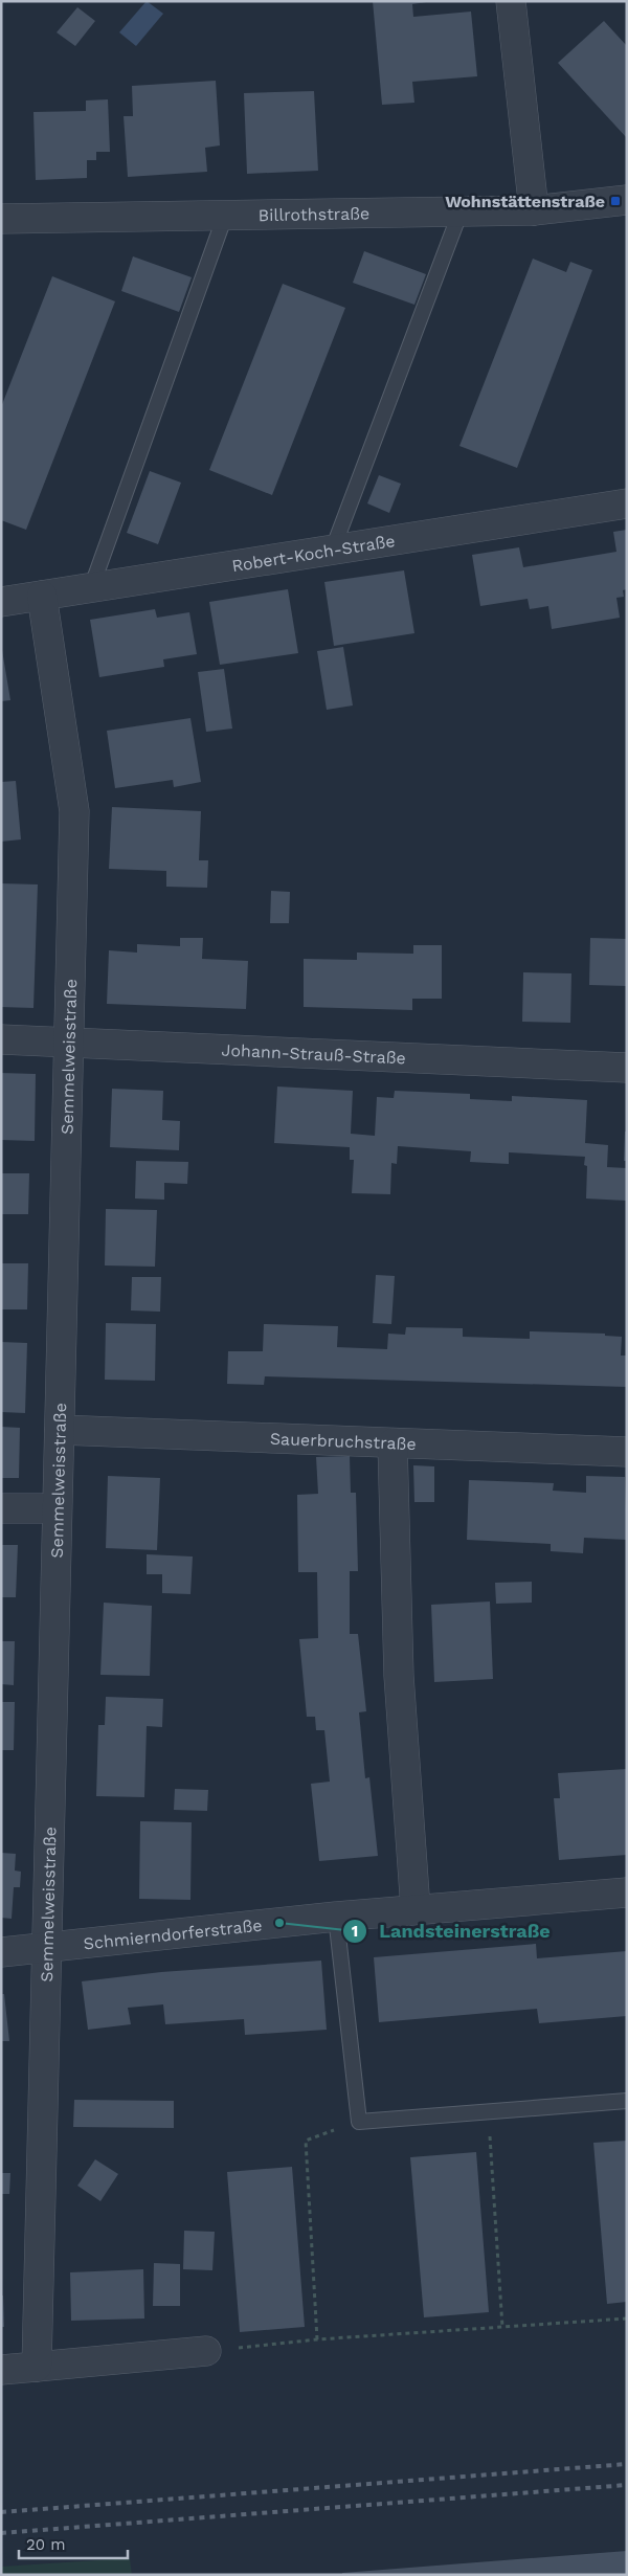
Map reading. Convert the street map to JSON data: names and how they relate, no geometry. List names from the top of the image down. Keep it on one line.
{"streets":{"street":["Billrothstraße","Robert-Koch-Straße","Johann-Strauß-Straße","Semmelweisstraße","Sauerbruchstraße","Schmierndorferstraße"]},"crossings":[["Robert-Koch-Straße","Semmelweisstraße"],["Johann-Strauß-Straße","Semmelweisstraße"],["Semmelweisstraße","Sauerbruchstraße"],["Semmelweisstraße","Schmierndorferstraße"]],"places":{"transit":["Wohnstättenstraße"],"other":["Landsteinerstraße"]},"scale_bar":"20 m"}
